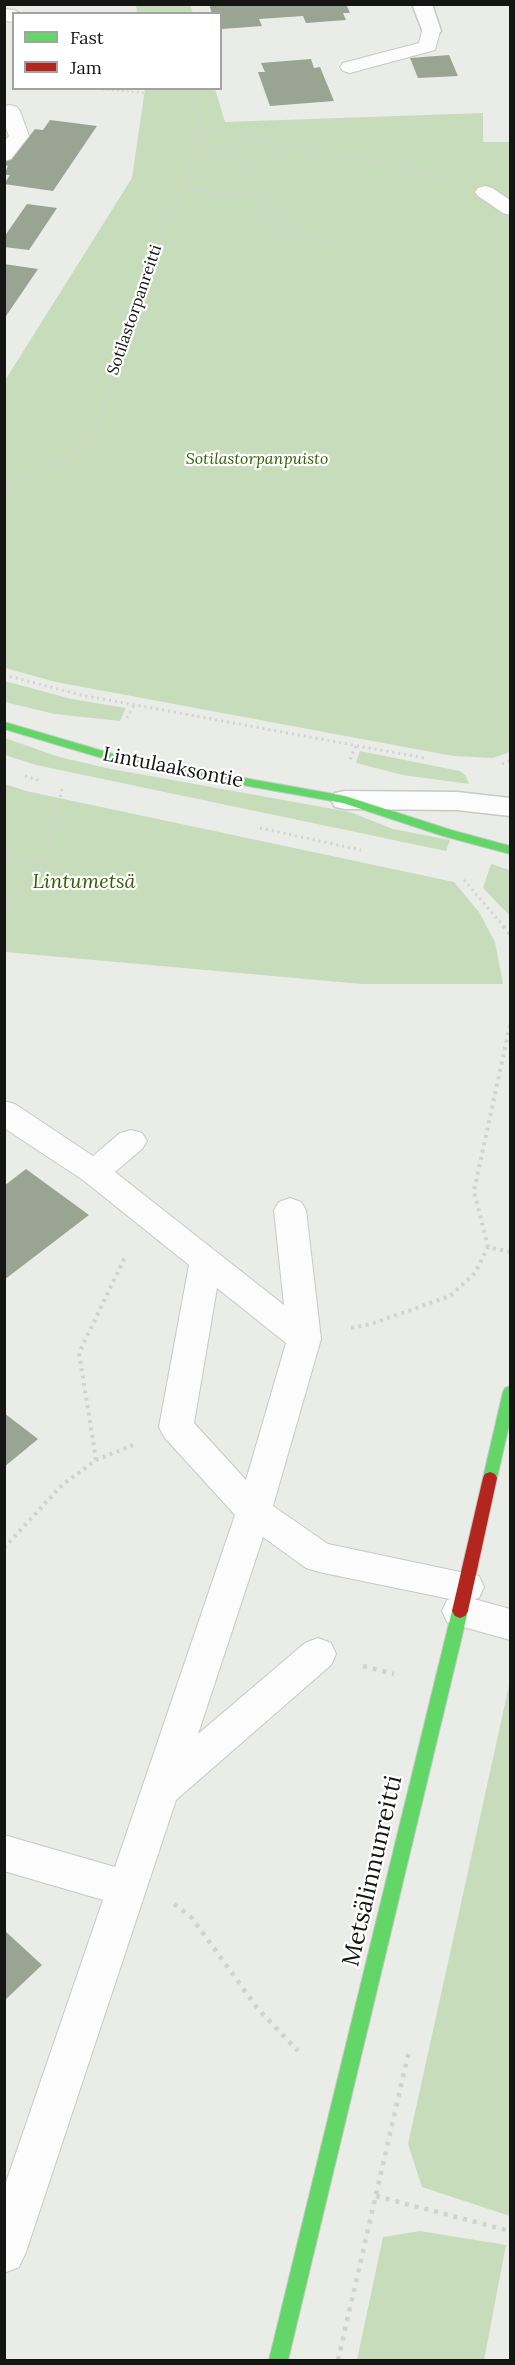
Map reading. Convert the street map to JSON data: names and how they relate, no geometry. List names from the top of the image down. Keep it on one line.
{"streets":{"street":["Lintulaaksontie","Metsälinnunreitti"],"path":["Sotilastorpanreitti"]},"parks":["Sotilastorpanpuisto","Lintumetsä"],"legend":["Fast","Jam"]}
